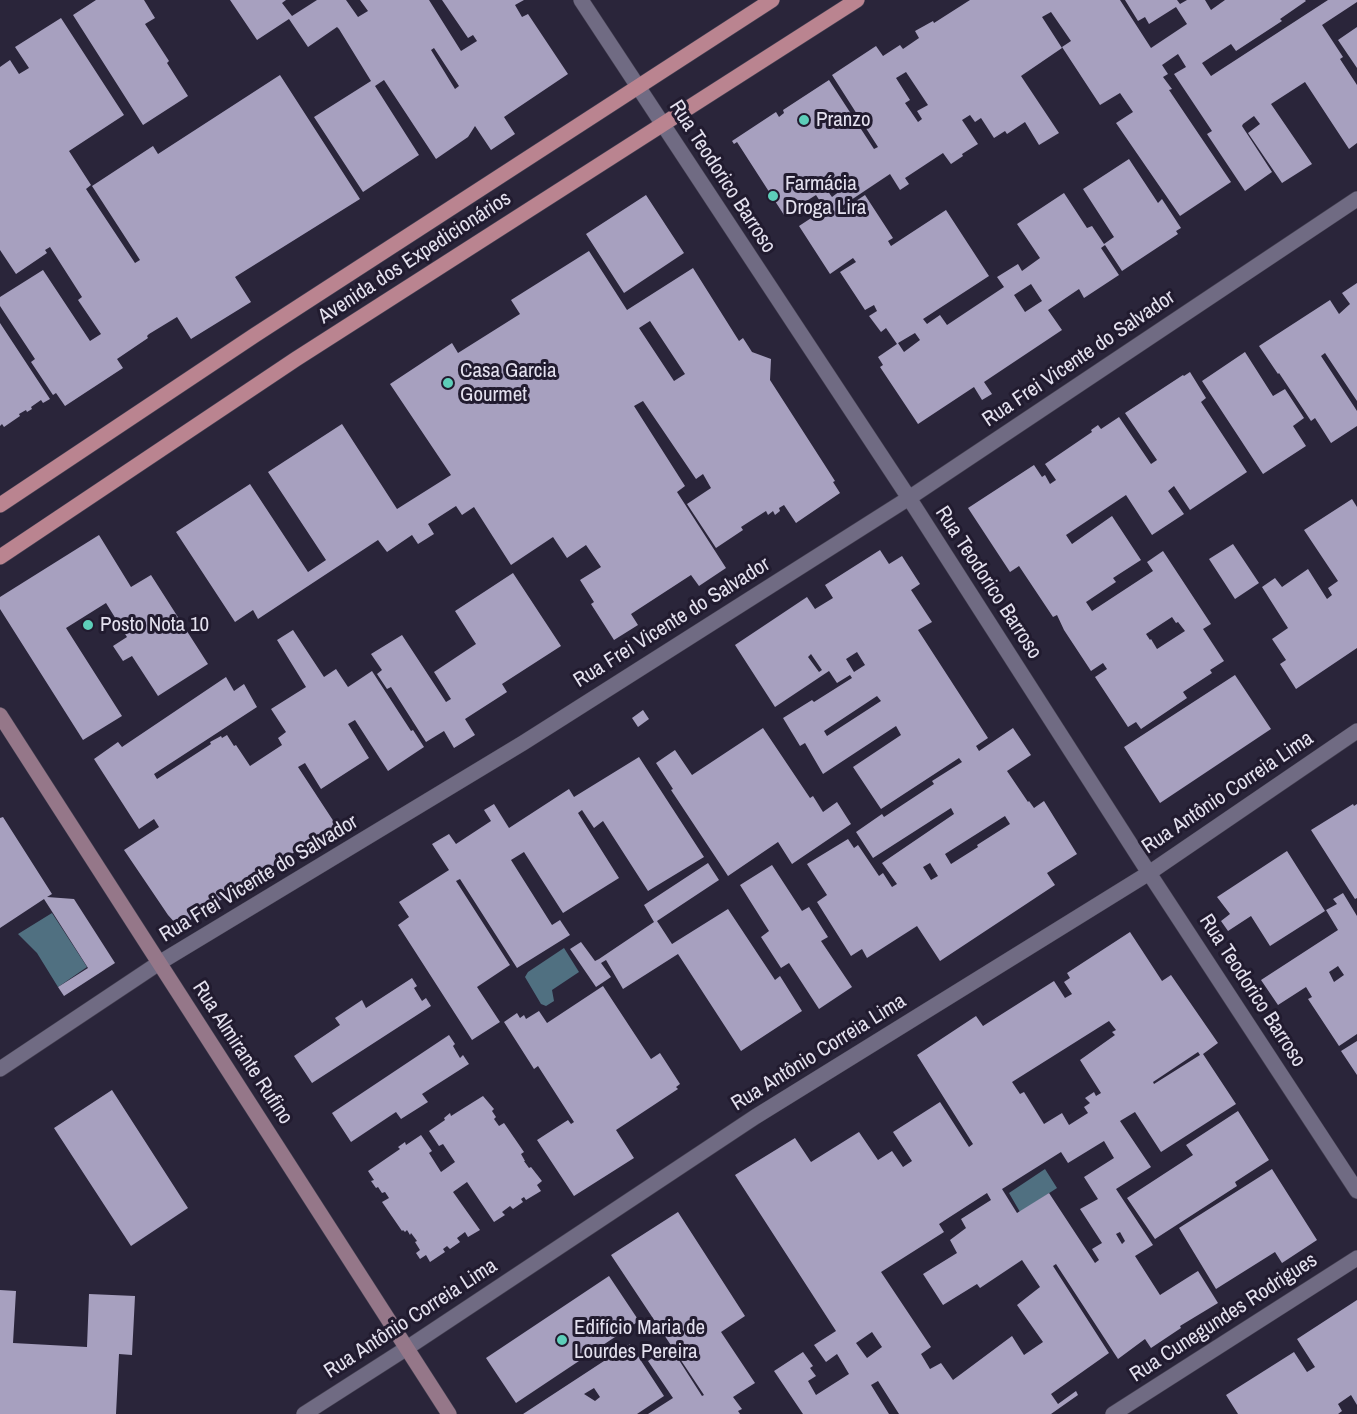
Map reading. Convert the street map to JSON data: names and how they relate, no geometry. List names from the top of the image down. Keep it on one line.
{"streets":{"main road":["Avenida dos Expedicionários"],"street":["Rua Teodorico Barroso","Rua Frei Vicente do Salvador","Rua Antônio Correia Lima","Rua Almirante Rufino","Rua Cunegundes Rodrigues"]},"crossings":[["Rua Teodorico Barroso","Avenida dos Expedicionários"],["Rua Teodorico Barroso","Rua Frei Vicente do Salvador"],["Rua Teodorico Barroso","Rua Antônio Correia Lima"],["Rua Frei Vicente do Salvador","Rua Almirante Rufino"],["Rua Antônio Correia Lima","Rua Almirante Rufino"]],"places":["Pranzo","Farmácia Droga Lira","Casa Garcia Gourmet","Posto Nota 10","Edifício Maria de Lourdes Pereira"]}
